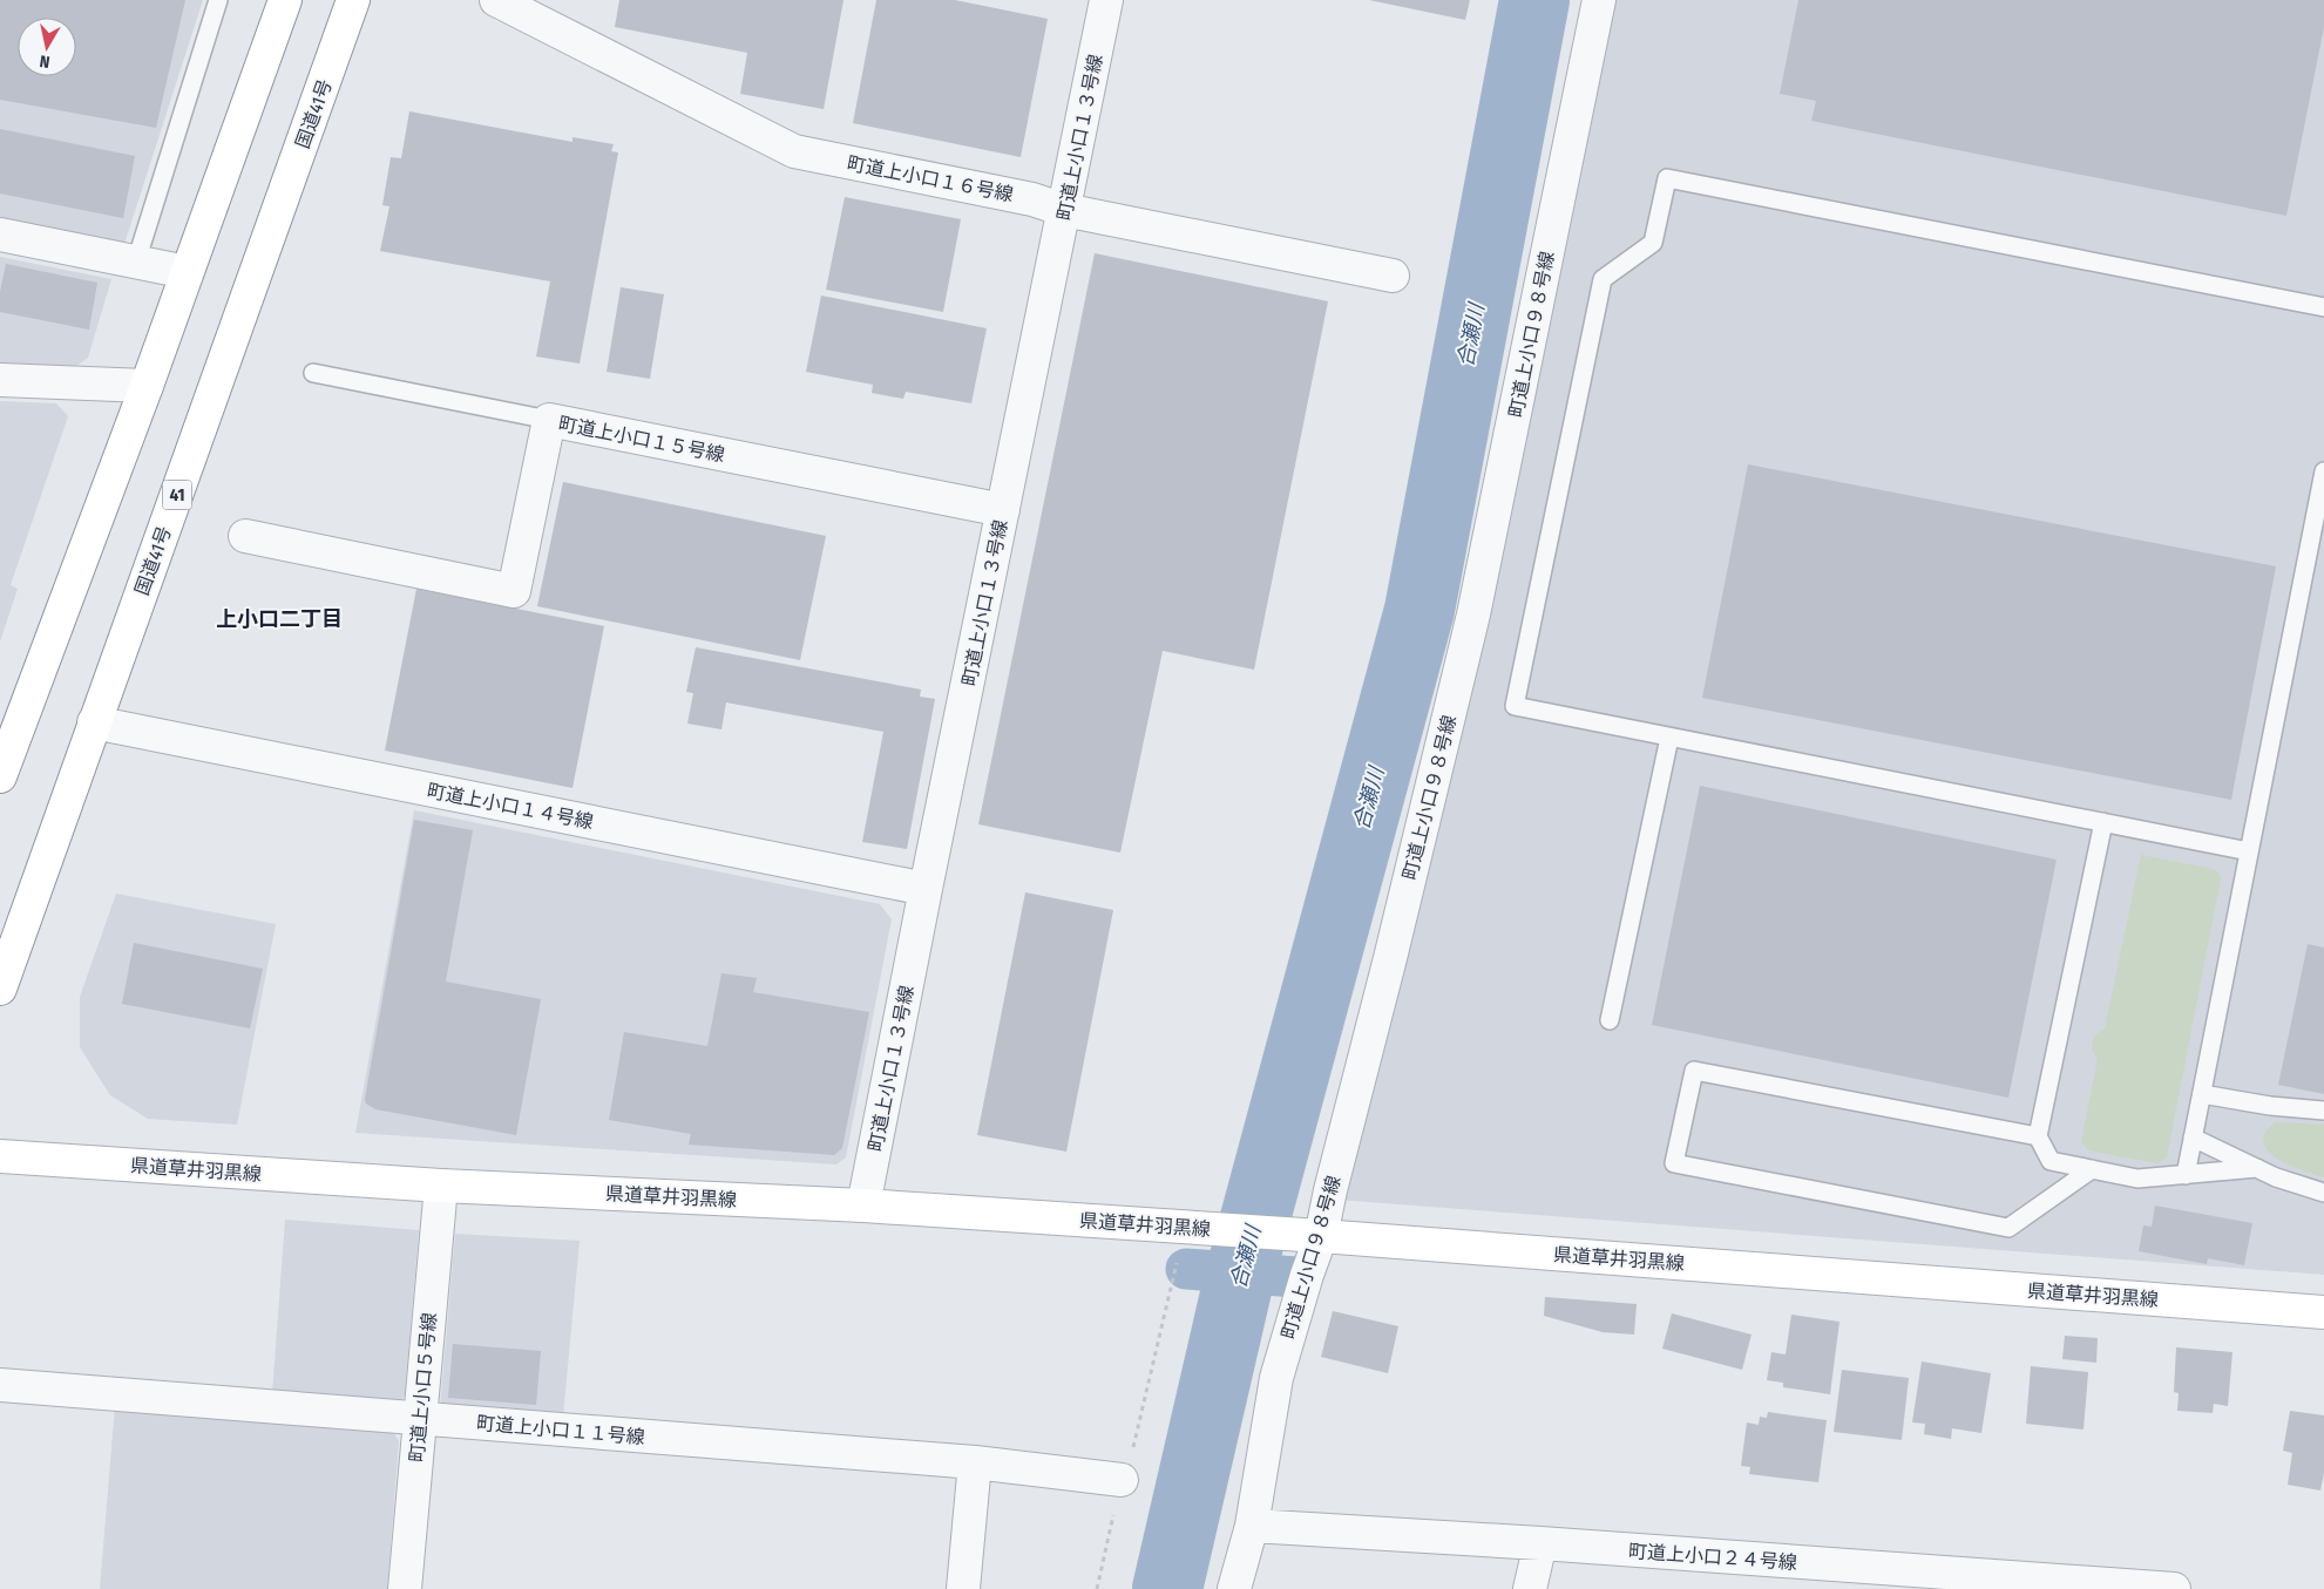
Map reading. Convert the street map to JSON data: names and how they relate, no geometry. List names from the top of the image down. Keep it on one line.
{"streets":{"main road":["国道41号","41","県道草井羽黒線"],"street":["町道上小口１３号線","町道上小口１６号線","町道上小口９８号線","町道上小口１５号線","町道上小口１４号線","町道上小口５号線","町道上小口１１号線","町道上小口２４号線"]},"crossings":[["国道41号","町道上小口１４号線"],["町道上小口１３号線","町道上小口１６号線"],["町道上小口１３号線","町道上小口１５号線"],["町道上小口１３号線","町道上小口１４号線"],["町道上小口１３号線","県道草井羽黒線"],["町道上小口９８号線","県道草井羽黒線"],["町道上小口９８号線","町道上小口２４号線"],["県道草井羽黒線","町道上小口５号線"],["町道上小口５号線","町道上小口１１号線"]],"districts":["上小口二丁目"],"water":["合瀬川"],"north":"bottom"}
